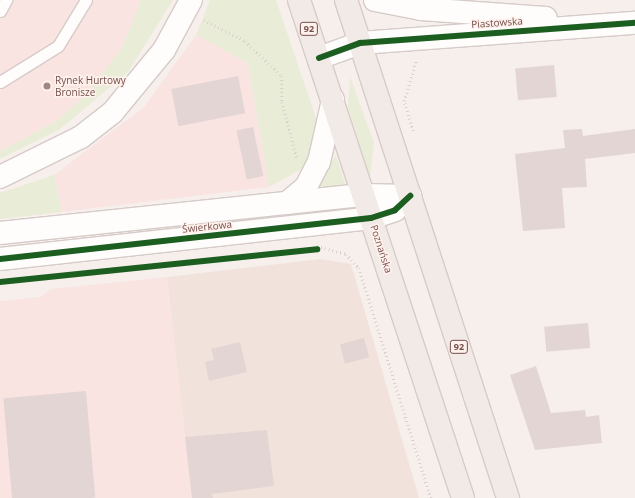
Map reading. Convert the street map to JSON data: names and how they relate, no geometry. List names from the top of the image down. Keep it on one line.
{"streets":{"main road":["92","Poznańska"],"street":["Piastowska","Świerkowa"]},"crossings":[["Piastowska","92"],["Piastowska","Poznańska"],["92","Świerkowa"],["Świerkowa","Poznańska"]],"places":["Rynek Hurtowy Bronisze"]}
